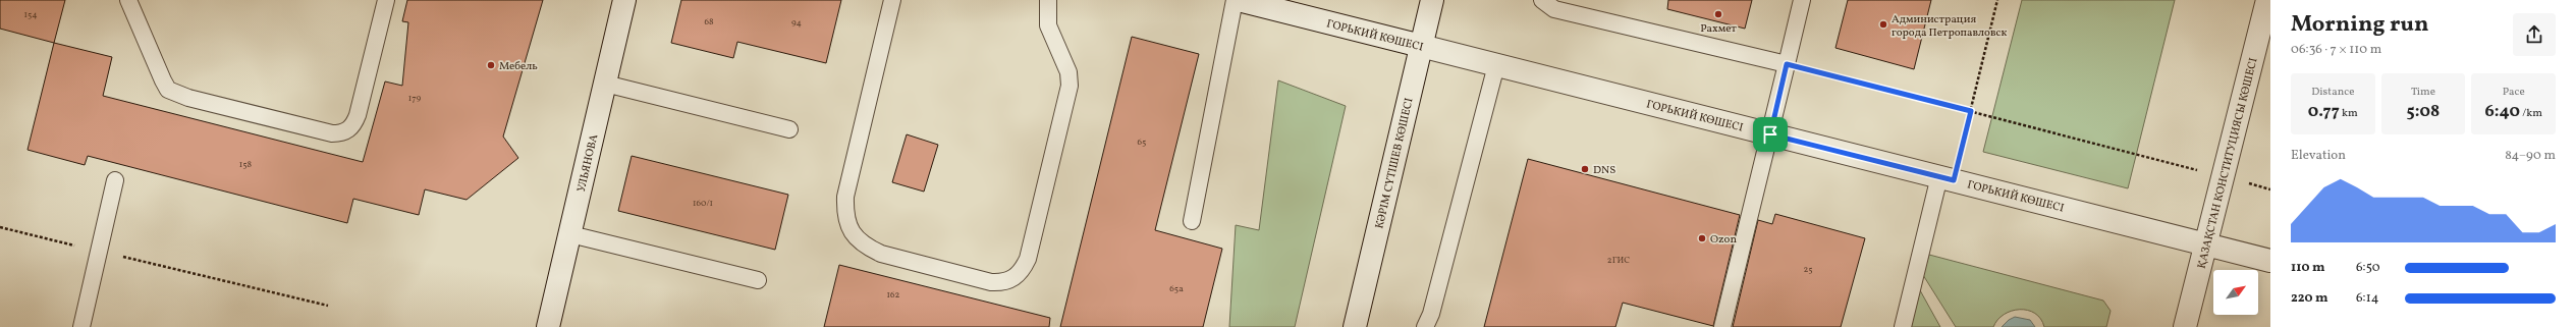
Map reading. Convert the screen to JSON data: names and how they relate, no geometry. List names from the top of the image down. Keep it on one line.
{"streets":{"street":["ГОРЬКИЙ КӨШЕСІ","УЛЬЯНОВА","КӘРІМ СҮТІШЕВ КӨШЕСІ","ҚАЗАҚСТАН КОНСТИТУЦИЯСЫ КӨШЕСІ"]},"crossings":[["ГОРЬКИЙ КӨШЕСІ","КӘРІМ СҮТІШЕВ КӨШЕСІ"],["ГОРЬКИЙ КӨШЕСІ","ҚАЗАҚСТАН КОНСТИТУЦИЯСЫ КӨШЕСІ"]],"places":["Рахмет","Администрация города Петропавловск","Мебель","DNS","Ozon"],"house_numbers":["154","68","94","179","65","158","160/1","2ГИС","25","65а","162"],"north":"top right","page":{"heading":["Morning run","06:36 · 7 × 110 m"],"stats":[["Distance","0.77 km"],["Time","5:08"],["Pace","6:40 /km"]],"chart":["Elevation","84–90 m"],"list":[{"name":"110 m","note":"6:50"},{"name":"220 m","note":"6:14"}]}}
